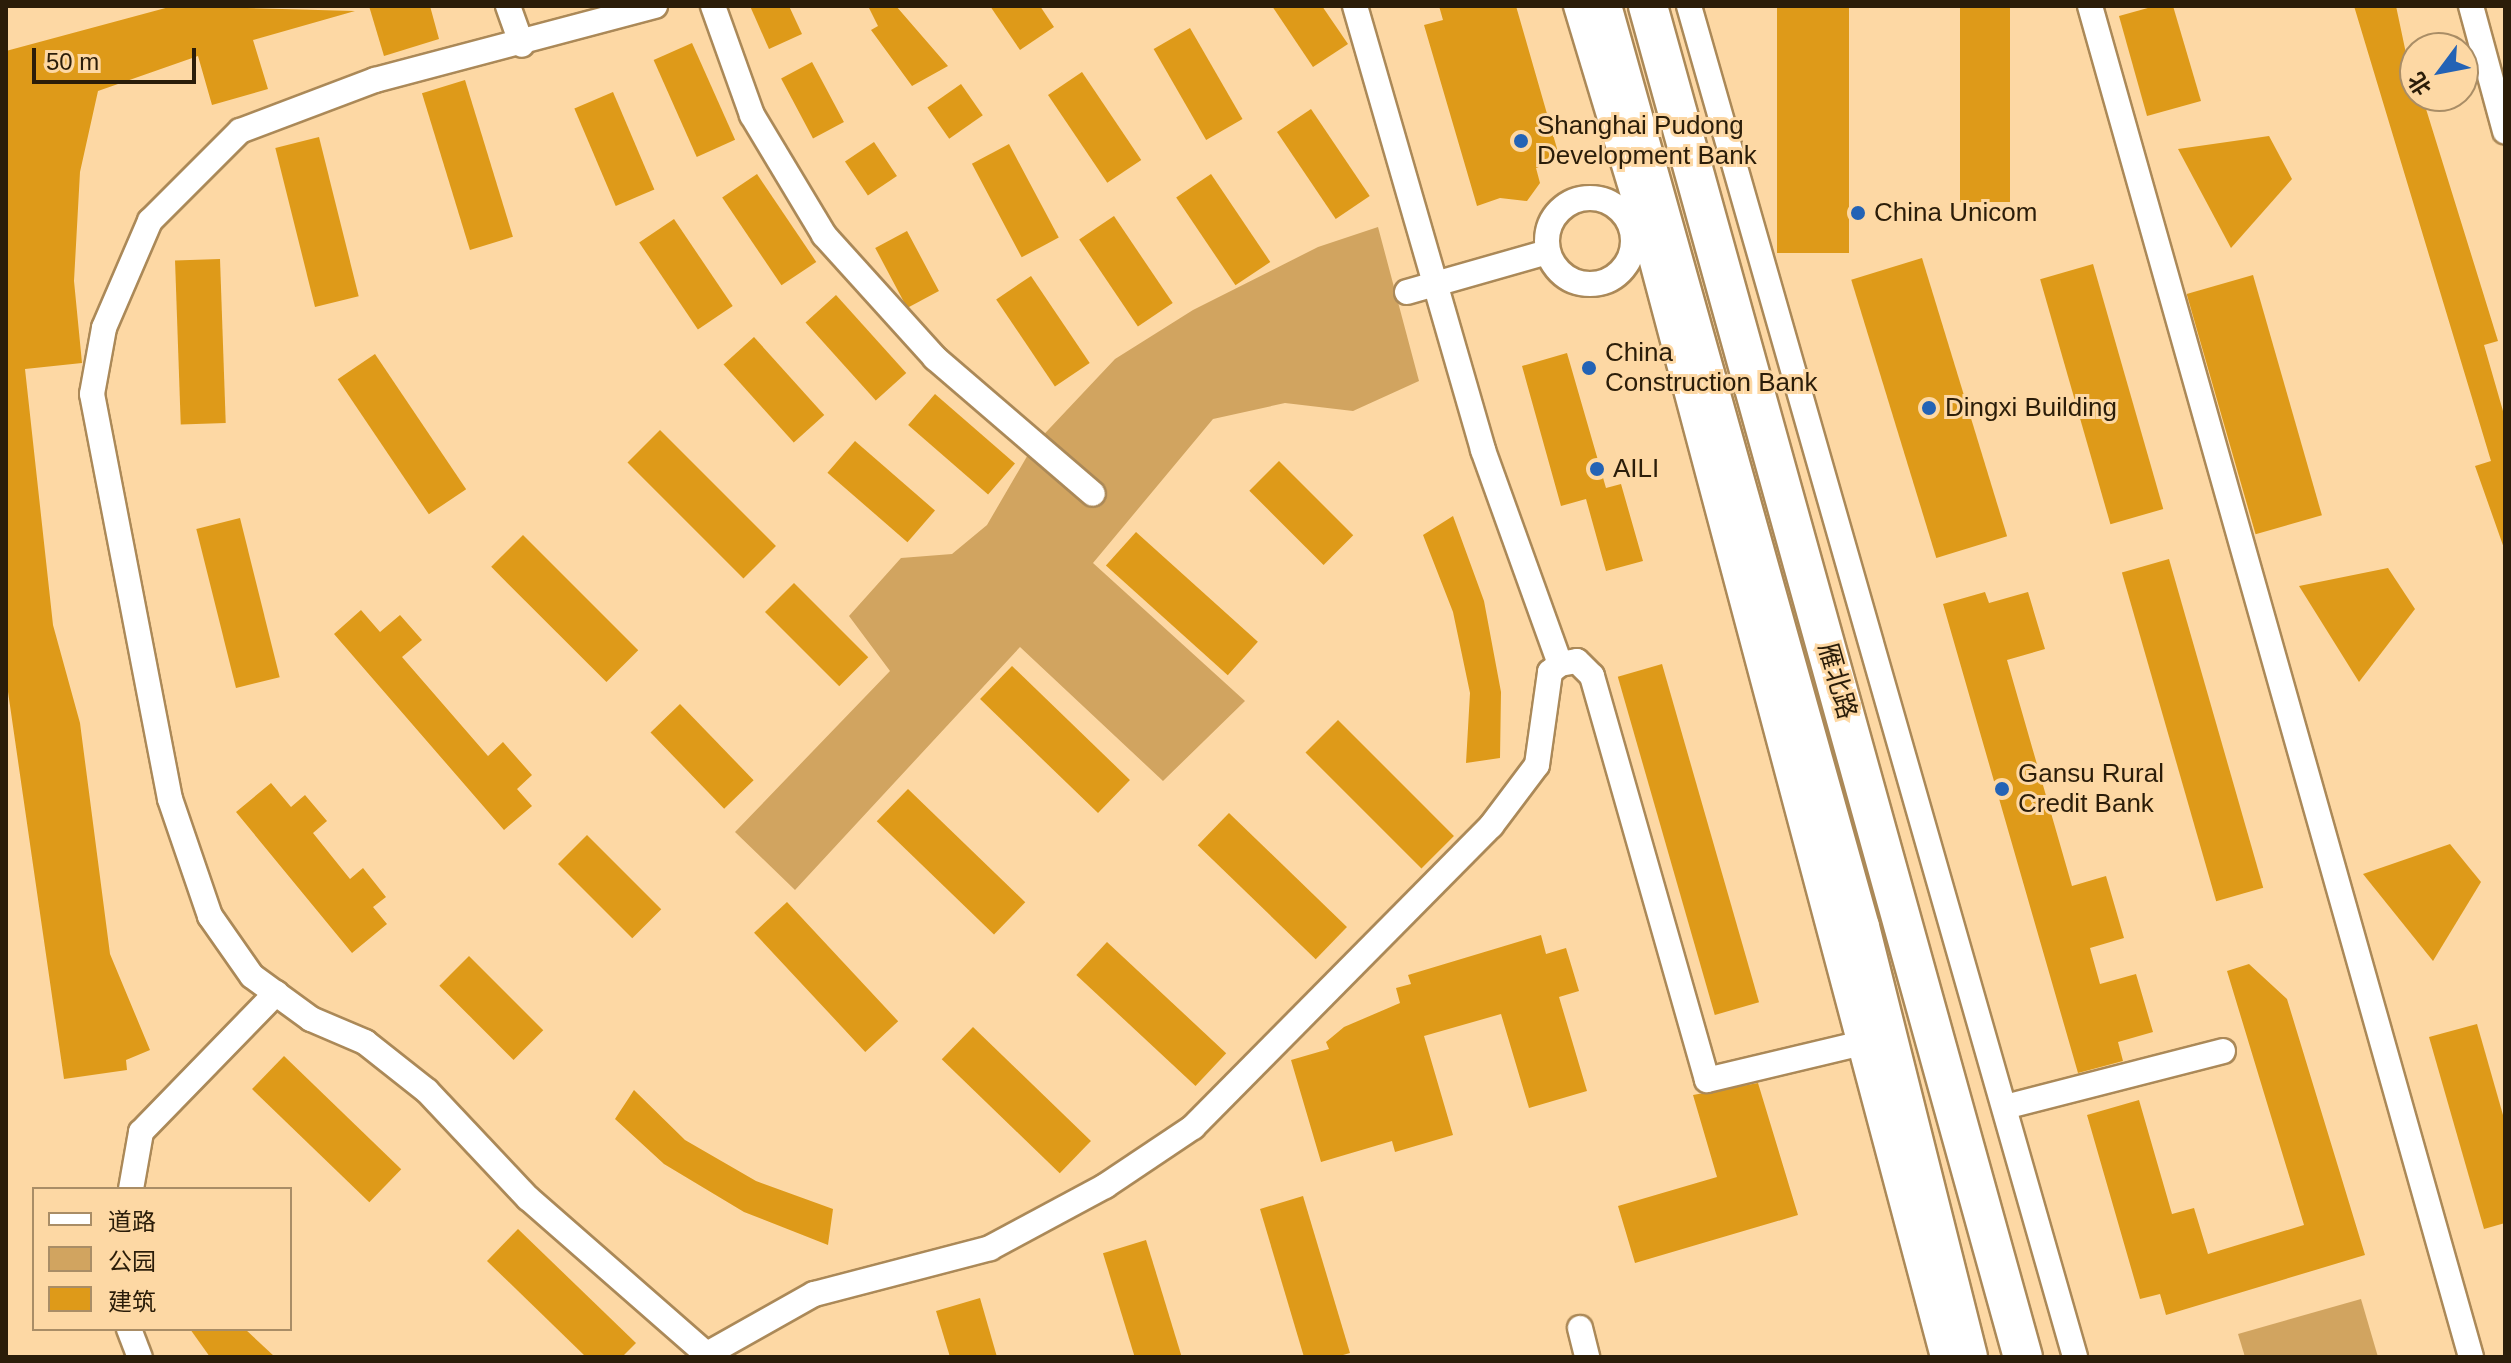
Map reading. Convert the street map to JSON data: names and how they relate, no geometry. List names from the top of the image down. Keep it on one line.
{"streets":{"main road":["雁北路"]},"places":["Shanghai Pudong Development Bank","China Unicom","China Construction Bank","Dingxi Building","AILI","Gansu Rural Credit Bank"],"legend":["道路","公园","建筑"],"scale_bar":"50 m","north":"bottom left"}
